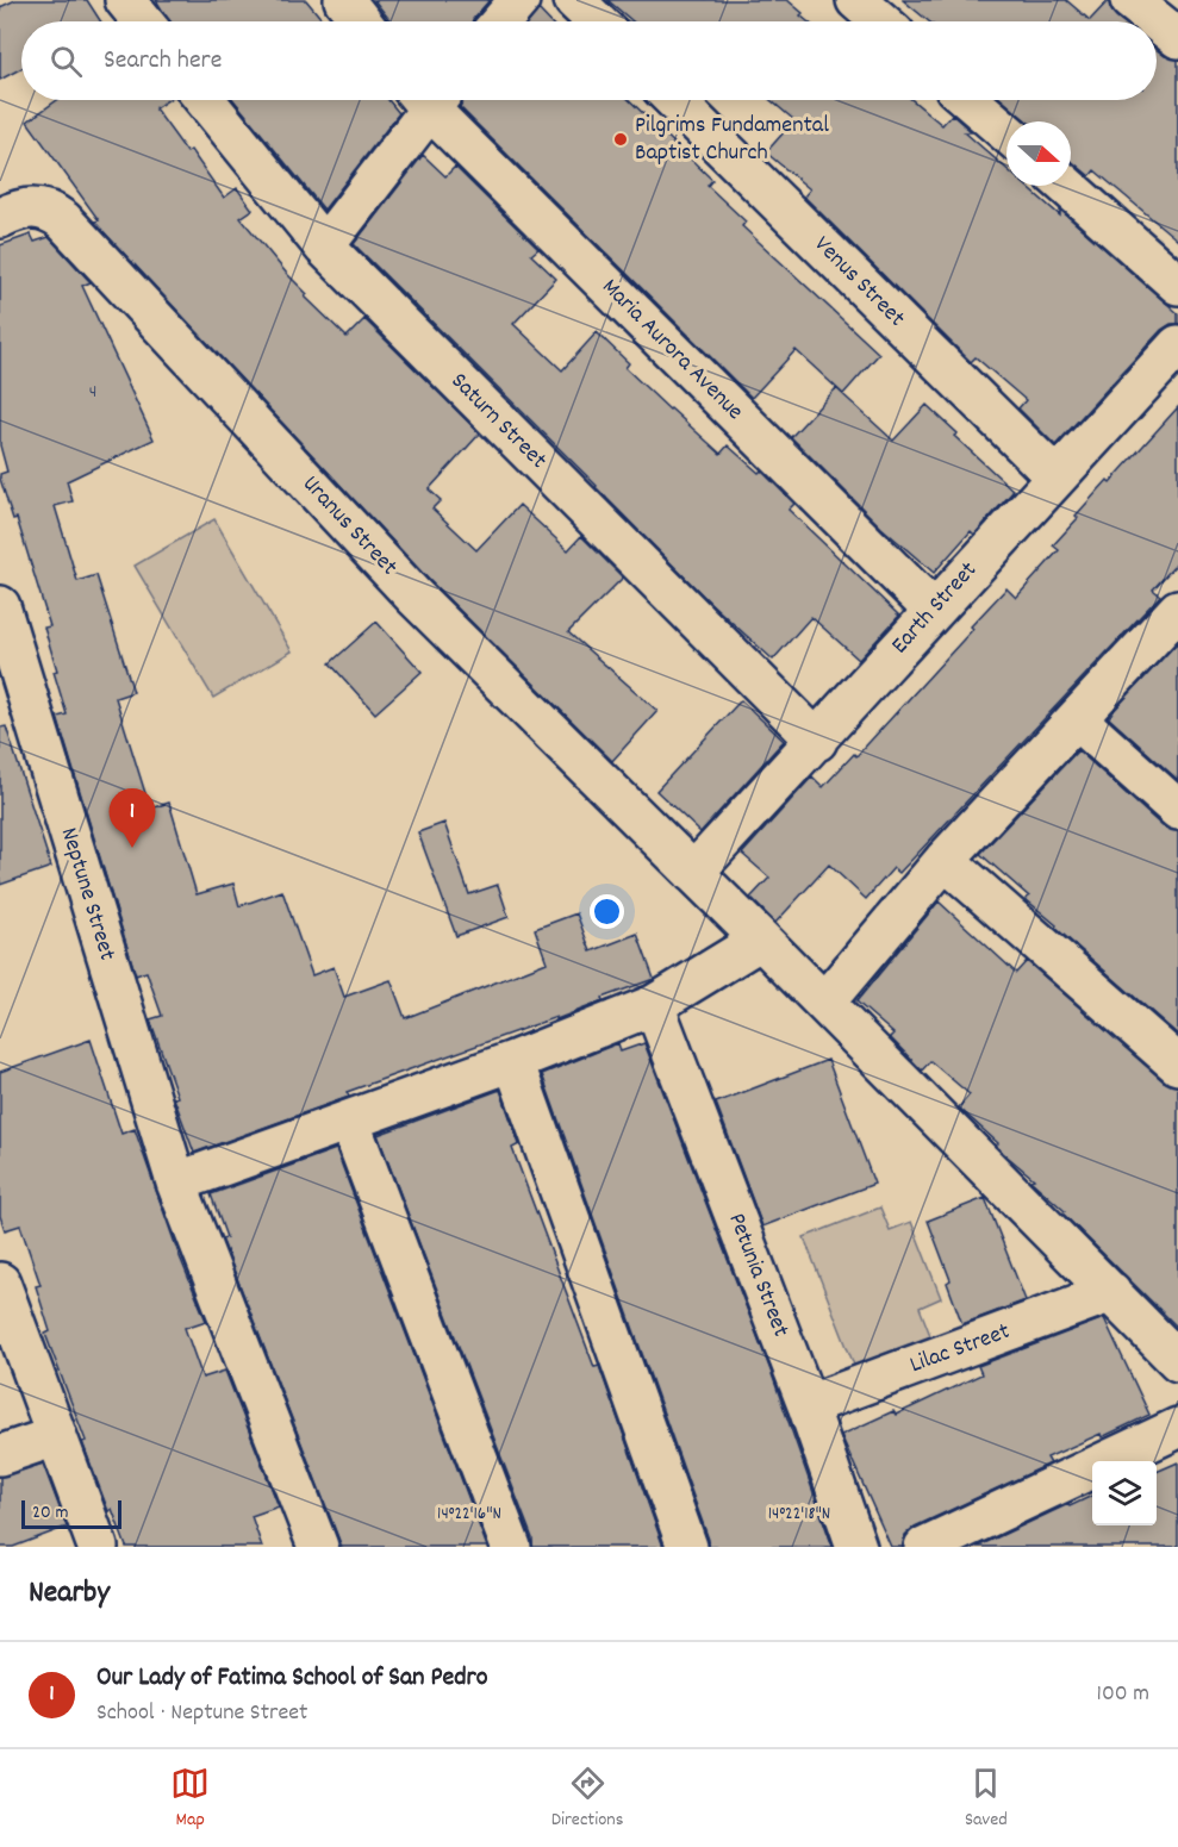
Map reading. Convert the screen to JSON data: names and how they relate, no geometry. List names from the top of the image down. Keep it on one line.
{"streets":{"street":["Venus Street","Maria Aurora Avenue","Saturn Street","Uranus Street","Earth Street","Neptune Street","Petunia Street","Lilac Street"]},"crossings":[["Venus Street","Earth Street"],["Maria Aurora Avenue","Earth Street"],["Saturn Street","Earth Street"],["Uranus Street","Earth Street"],["Uranus Street","Lilac Street"],["Petunia Street","Lilac Street"]],"places":["Pilgrims Fundamental Baptist Church"],"house_numbers":["4"],"scale_bar":"20 m","north":"right","page":{"search":"Search here","pins":"1","scale":"20 m","heading":"Nearby","list":[{"mark":"1","name":"Our Lady of Fatima School of San Pedro","note":"School · Neptune Street","value":"100 m"}],"nav":["Map","Directions","Saved"]},"coordinates":["14°22'16\"N","14°22'18\"N"]}
